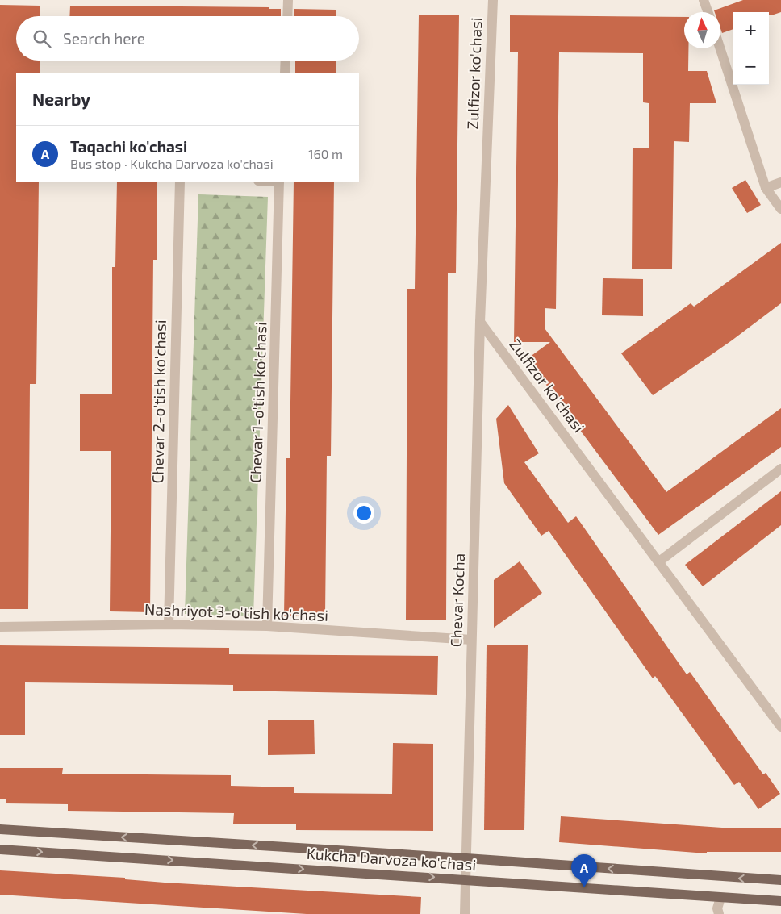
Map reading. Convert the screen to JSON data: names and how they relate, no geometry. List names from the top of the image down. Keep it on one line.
{"streets":{"main road":["Kukcha Darvoza ko'chasi"],"street":["Zulfizor ko'chasi","Chevar 2-o'tish ko'chasi","Chevar 1-o'tish ko'chasi","Chevar Kocha","Nashriyot 3-o'tish ko'chasi"]},"crossings":[["Zulfizor ko'chasi","Chevar Kocha"],["Chevar 2-o'tish ko'chasi","Nashriyot 3-o'tish ko'chasi"],["Chevar 1-o'tish ko'chasi","Nashriyot 3-o'tish ko'chasi"],["Chevar Kocha","Nashriyot 3-o'tish ko'chasi"],["Chevar Kocha","Kukcha Darvoza ko'chasi"]],"north":"top","page":{"map_buttons":["+","−"],"search":"Search here","heading":"Nearby","list":[{"mark":"A","name":"Taqachi ko'chasi","note":"Bus stop · Kukcha Darvoza ko'chasi","value":"160 m"}],"pins":"A"}}
